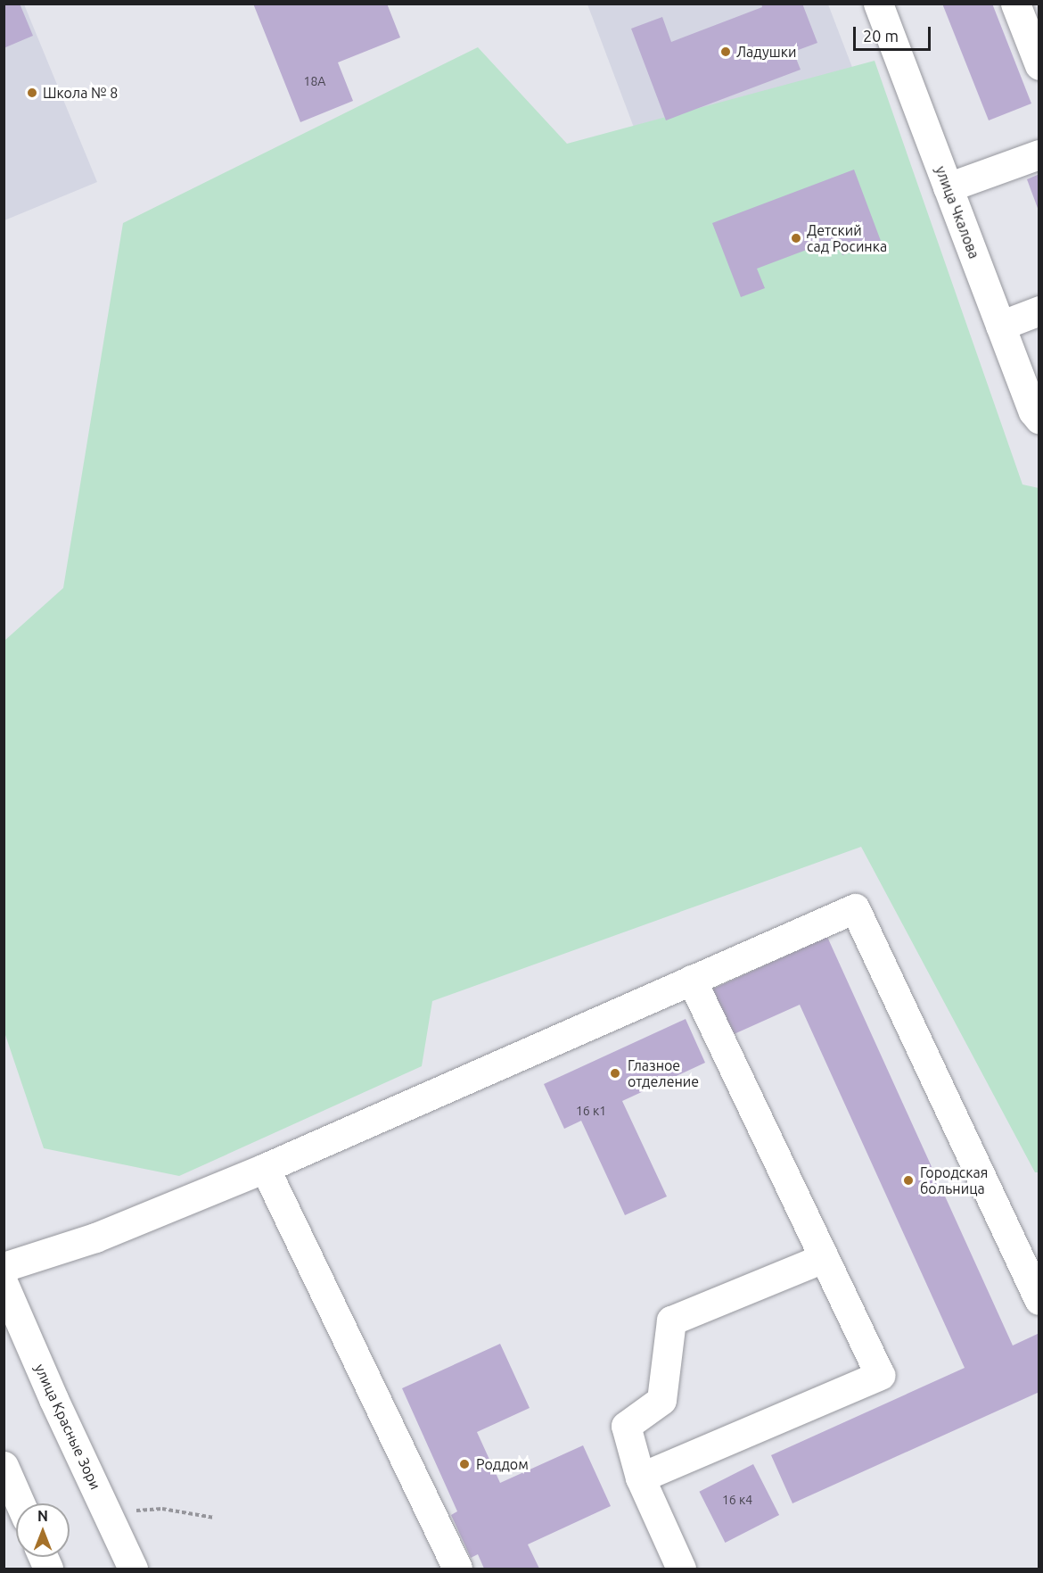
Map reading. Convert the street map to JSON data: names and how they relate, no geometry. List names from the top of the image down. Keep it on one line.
{"streets":{"street":["улица Чкалова","улица Красные Зори"]},"places":["Ладушки","Школа № 8","Детский сад Росинка","Глазное отделение","Городская больница","Роддом"],"house_numbers":["18А","16 к1","16 к4"],"scale_bar":"20 m","north":"top"}
